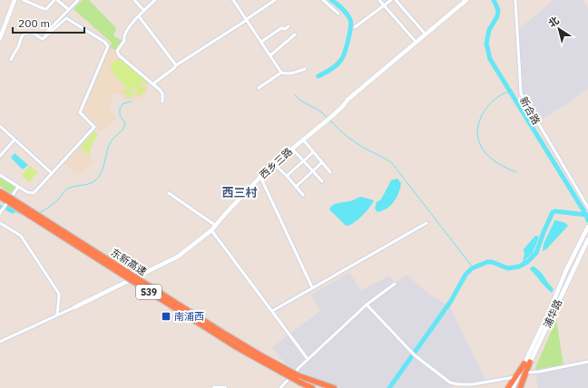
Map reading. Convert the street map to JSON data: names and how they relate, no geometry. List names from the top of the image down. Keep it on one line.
{"streets":{"highway":["东新高速","S39"],"street":["新合路","西乡三路","浦华路"]},"districts":["西三村"],"places":{"transit":["南浦西"]},"scale_bar":"200 m","north":"top left"}
